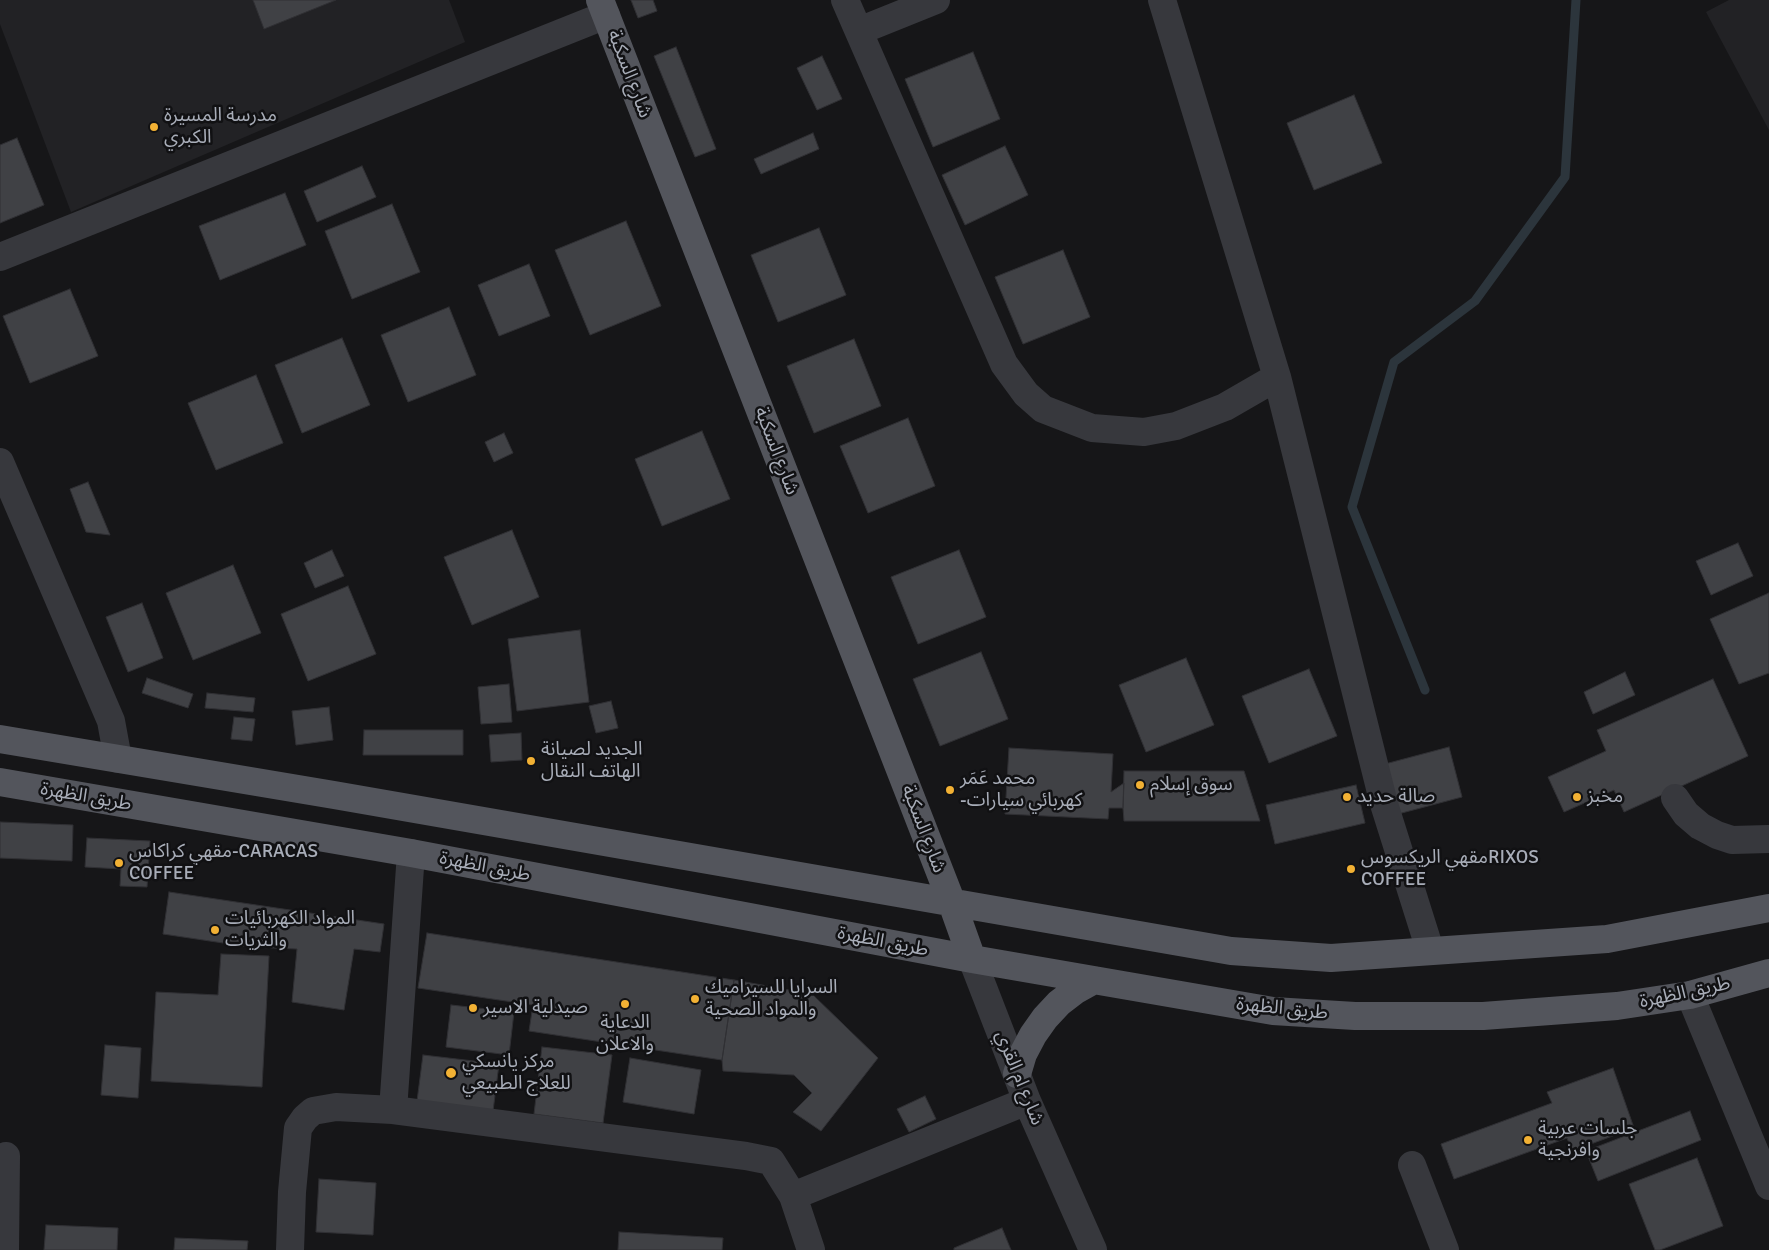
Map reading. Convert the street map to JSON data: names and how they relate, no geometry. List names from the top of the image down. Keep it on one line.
{"streets":{"main road":["شارع السكبة","طريق الظهرة","شارع ام القري"]},"crossings":[["شارع السكبة","شارع ام القري"],["طريق الظهرة","شارع ام القري"]],"places":["مدرسة المسيرة الكبري","الجديد لصيانة الهاتف النقال","سوق إسلام","محمد عَمَر -كهربائي سيارات","صالة حديد","مخبز","مقهي كراكاس-CARACAS COFFEE","مقهي الريكسوسRIXOS COFFEE","المواد الكهربائيات والثريات","السرايا للسيراميك والمواد الصحية","الدعاية والاعلان","صيدلية الاسير","مركز يانسكي للعلاج الطبيعي","جلسات عربية وافرنجية"]}
